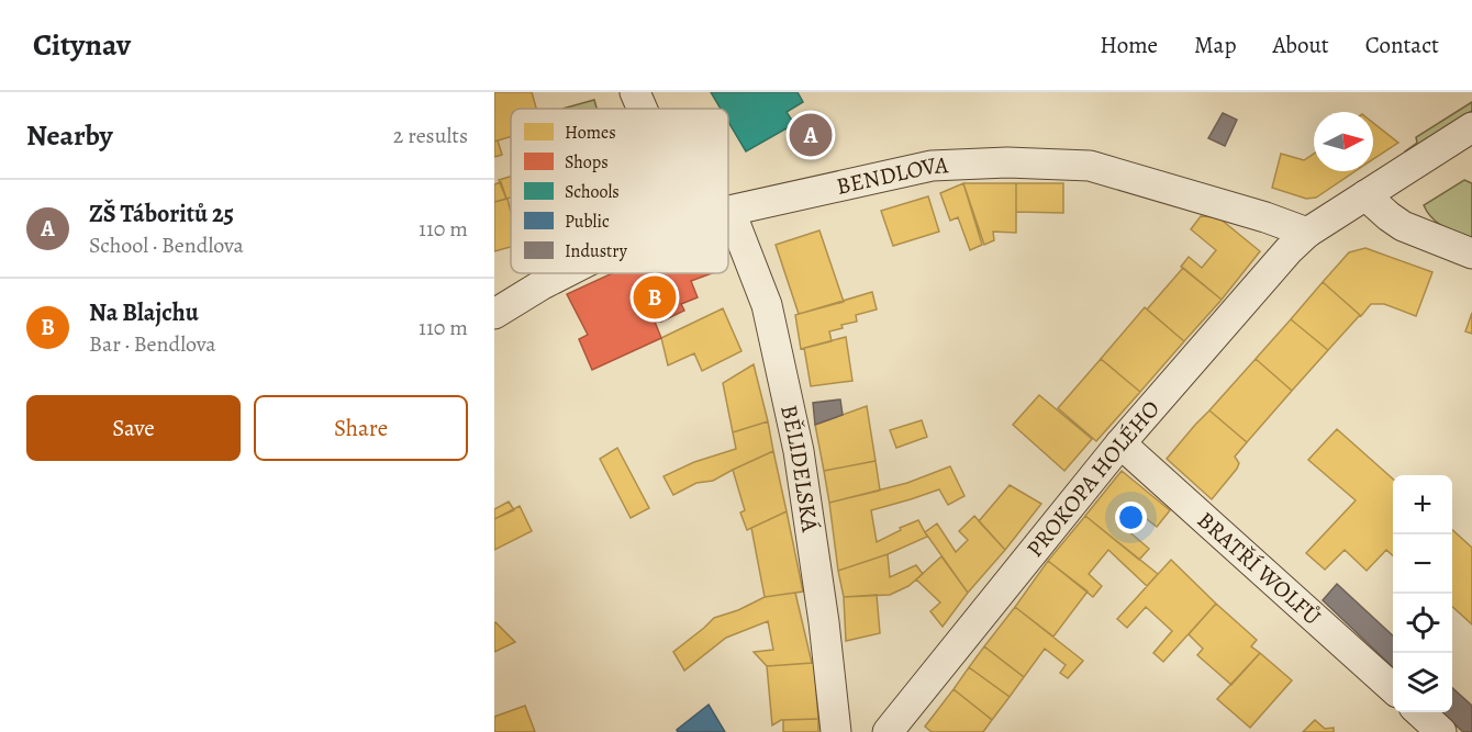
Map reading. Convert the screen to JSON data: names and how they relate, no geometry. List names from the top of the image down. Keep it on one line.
{"streets":{"street":["BENDLOVA","BĚLIDELSKÁ","PROKOPA HOLÉHO","BRATŘÍ WOLFŮ"]},"crossings":[["BENDLOVA","BĚLIDELSKÁ"],["BENDLOVA","PROKOPA HOLÉHO"],["PROKOPA HOLÉHO","BRATŘÍ WOLFŮ"]],"legend":["Homes","Shops","Schools","Public","Industry"],"north":"right","page":{"header":"Citynav","nav":["Home","Map","About","Contact"],"heading":["Nearby","2 results"],"pins":["A","B"],"list":[{"mark":"A","name":"ZŠ Táboritů 25","note":"School · Bendlova","value":"110 m"},{"mark":"B","name":"Na Blajchu","note":"Bar · Bendlova","value":"110 m"}],"buttons":["Save","Share"],"map_buttons":["+","−"]}}
